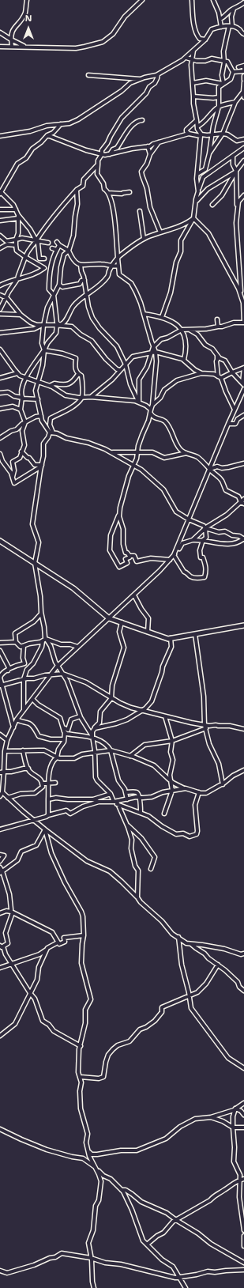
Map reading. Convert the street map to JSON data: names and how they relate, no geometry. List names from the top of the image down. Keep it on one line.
{"north":"top"}
